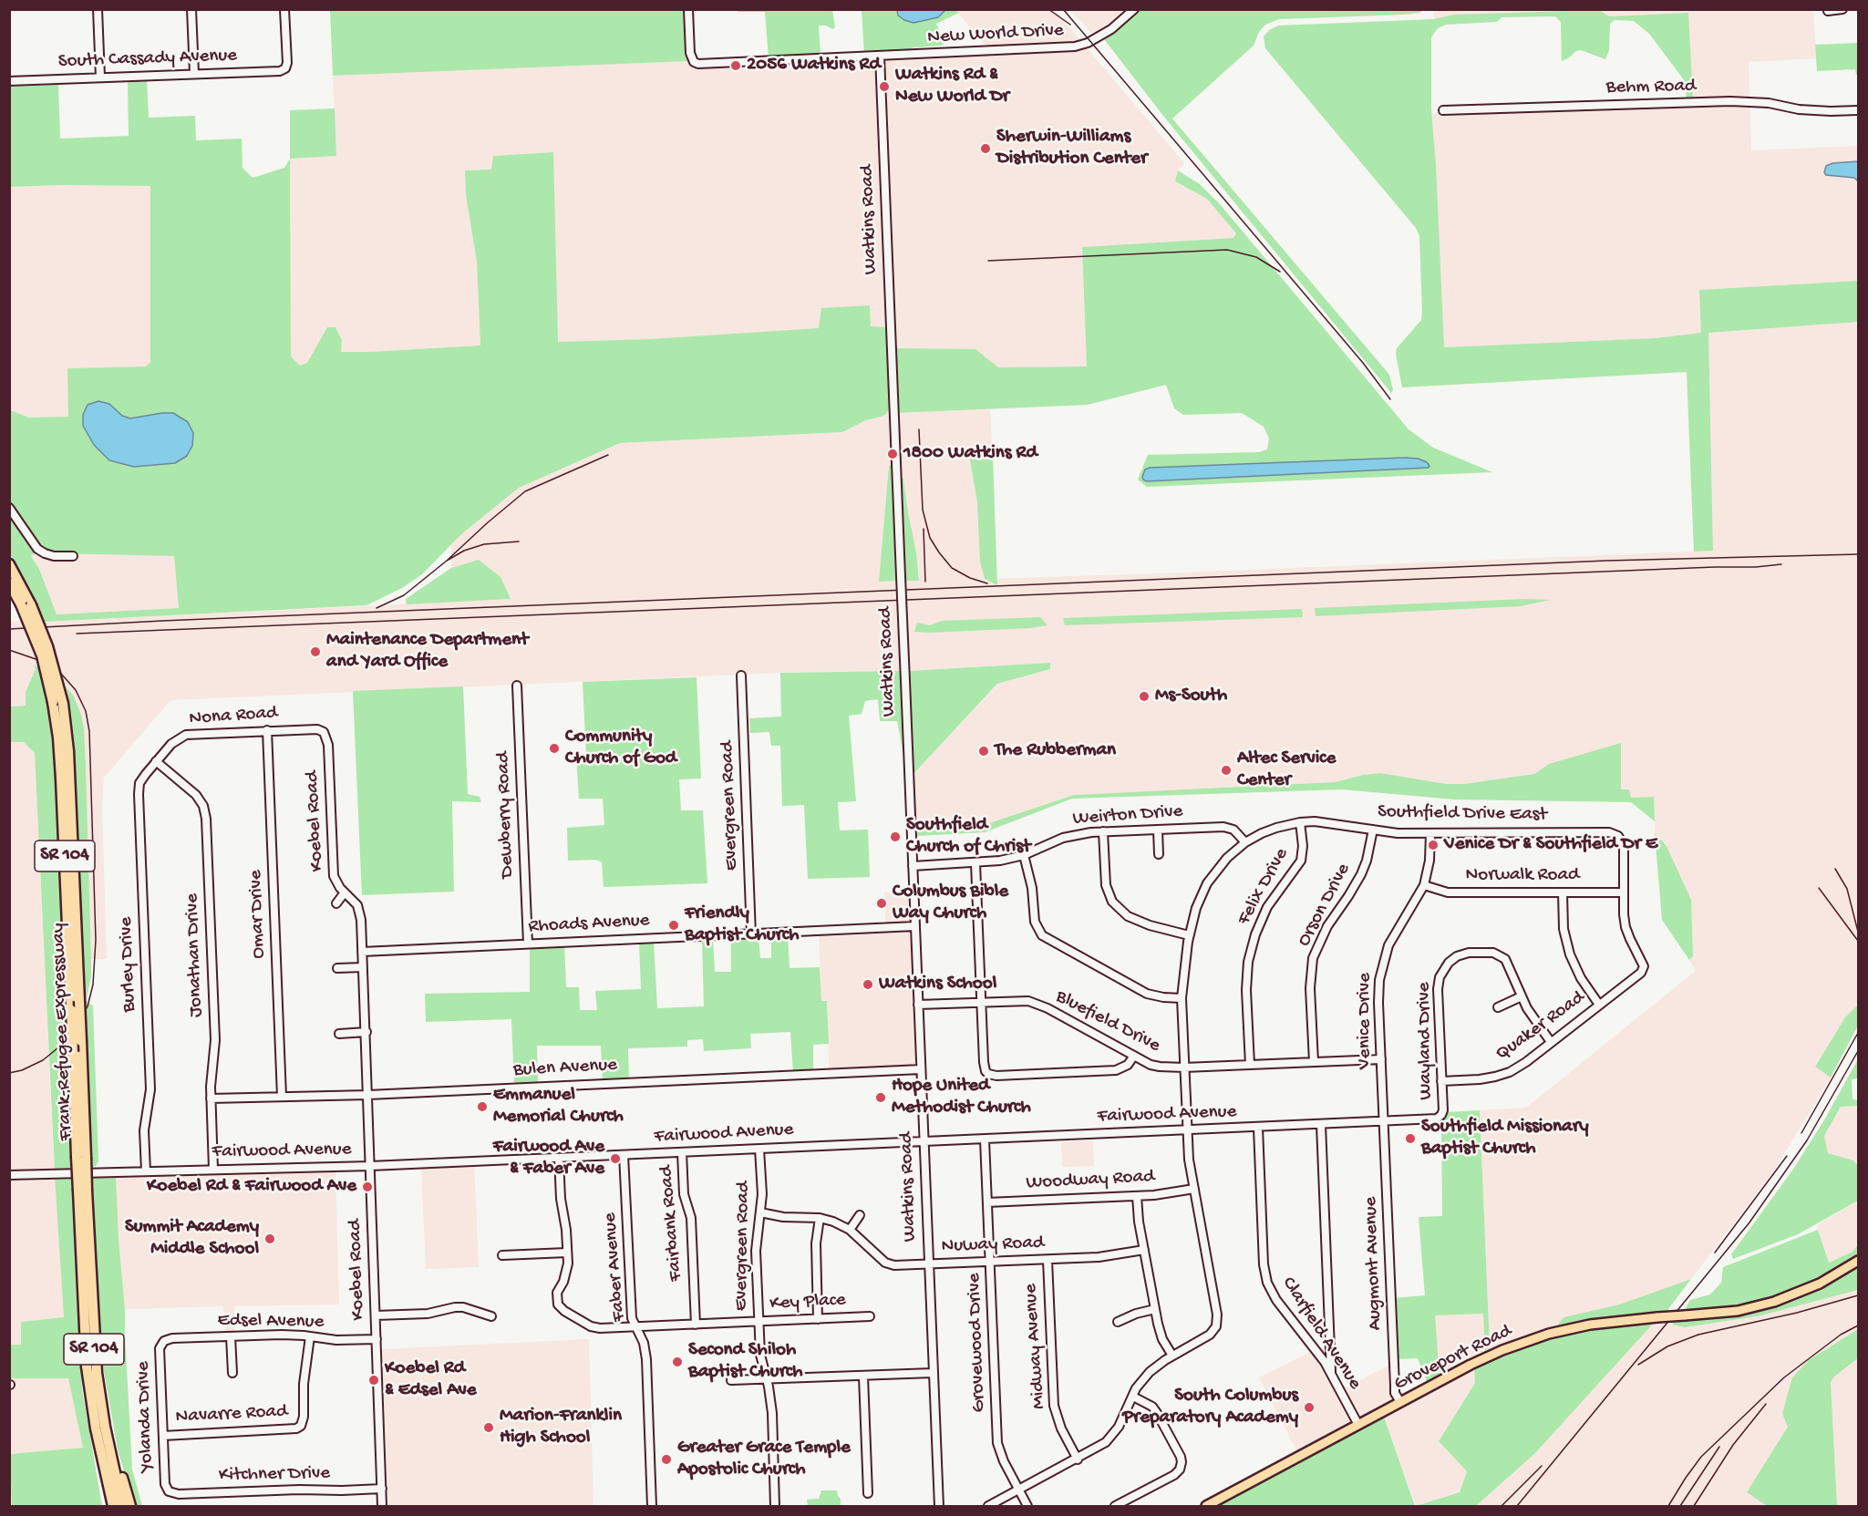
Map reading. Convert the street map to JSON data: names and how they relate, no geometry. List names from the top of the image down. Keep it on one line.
{"streets":{"highway":["SR 104","Frank-Refugee Expressway"],"main road":["Groveport Road"],"street":["New World Drive","South Cassady Avenue","Behm Road","Watkins Road","Nona Road","Evergreen Road","Southfield Drive East","Dewberry Road","Weirton Drive","Koebel Road","Norwalk Road","Felix Drive","Orson Drive","Omar Drive","Rhoads Avenue","Jonathan Drive","Burley Drive","Venice Drive","Bluefield Drive","Quaker Road","Wayland Drive","Bulen Avenue","Fairwood Avenue","Woodway Road","Fairbank Road","Nuway Road","Augmont Avenue","Faber Avenue","Key Place","Edsel Avenue","Clarfield Avenue","Grovewood Drive","Midway Avenue","Navarre Road","Yolanda Drive","Kitchner Drive"]},"crossings":[["New World Drive","Watkins Road"],["Watkins Road","Weirton Drive"],["Watkins Road","Rhoads Avenue"],["Watkins Road","Bluefield Drive"],["Watkins Road","Bulen Avenue"],["Watkins Road","Fairwood Avenue"],["Watkins Road","Nuway Road"],["Nona Road","Koebel Road"],["Nona Road","Omar Drive"],["Nona Road","Jonathan Drive"],["Nona Road","Burley Drive"],["Evergreen Road","Rhoads Avenue"],["Evergreen Road","Fairwood Avenue"],["Evergreen Road","Nuway Road"],["Evergreen Road","Key Place"],["Southfield Drive East","Weirton Drive"],["Southfield Drive East","Norwalk Road"],["Southfield Drive East","Felix Drive"],["Southfield Drive East","Orson Drive"],["Southfield Drive East","Venice Drive"],["Southfield Drive East","Bluefield Drive"],["Southfield Drive East","Quaker Road"],["Southfield Drive East","Fairwood Avenue"],["Southfield Drive East","Woodway Road"],["Dewberry Road","Rhoads Avenue"],["Koebel Road","Rhoads Avenue"],["Koebel Road","Bulen Avenue"],["Koebel Road","Fairwood Avenue"],["Koebel Road","Edsel Avenue"],["Koebel Road","Kitchner Drive"],["Norwalk Road","Venice Drive"],["Norwalk Road","Quaker Road"],["Felix Drive","Bluefield Drive"],["Orson Drive","Bluefield Drive"],["Omar Drive","Bulen Avenue"],["Jonathan Drive","Burley Drive"],["Jonathan Drive","Bulen Avenue"],["Jonathan Drive","Fairwood Avenue"],["Burley Drive","Fairwood Avenue"],["Venice Drive","Bluefield Drive"],["Venice Drive","Fairwood Avenue"],["Venice Drive","Augmont Avenue"],["Quaker Road","Wayland Drive"],["Wayland Drive","Fairwood Avenue"],["Fairwood Avenue","Fairbank Road"],["Fairwood Avenue","Augmont Avenue"],["Fairwood Avenue","Faber Avenue"],["Fairwood Avenue","Clarfield Avenue"],["Fairwood Avenue","Grovewood Drive"],["Woodway Road","Grovewood Drive"],["Fairbank Road","Key Place"],["Nuway Road","Grovewood Drive"],["Nuway Road","Midway Avenue"],["Augmont Avenue","Groveport Road"],["Faber Avenue","Key Place"],["Edsel Avenue","Navarre Road"],["Edsel Avenue","Yolanda Drive"],["Clarfield Avenue","Groveport Road"],["Navarre Road","Yolanda Drive"],["Yolanda Drive","Kitchner Drive"]],"places":["2056 Watkins Rd","Watkins Rd & New World Dr","Sherwin-Williams Distribution Center","1800 Watkins Rd","Maintenance Department and Yard Office","Ms-South","Community Church of God","The Rubberman","Altec Service Center","Southfield Church of Christ","Venice Dr & Southfield Dr E","Columbus Bible Way Church","Friendly Baptist Church","Watkins School","Hope United Methodist Church","Emmanuel Memorial Church","Southfield Missionary Baptist Church","Fairwood Ave & Faber Ave","Koebel Rd & Fairwood Ave","Summit Academy Middle School","Second Shiloh Baptist Church","Koebel Rd & Edsel Ave","South Columbus Preparatory Academy","Marion-Franklin High School","Greater Grace Temple Apostolic Church"]}
